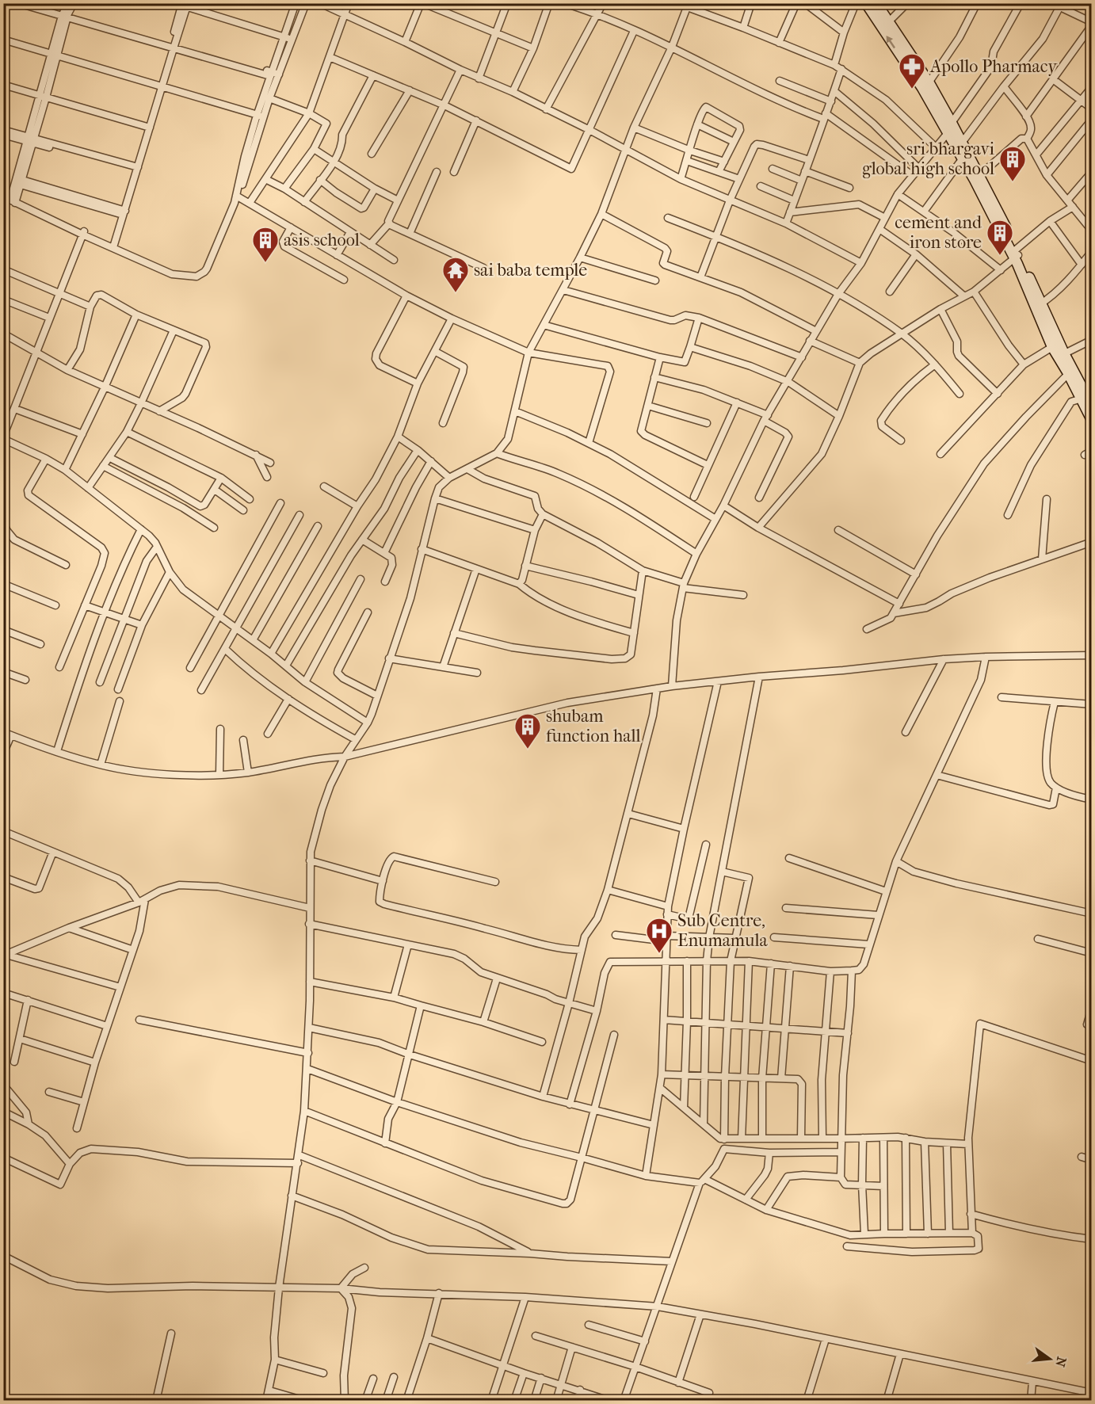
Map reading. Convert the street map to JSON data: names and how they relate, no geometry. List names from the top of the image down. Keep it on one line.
{"places":{"pharmacy":["Apollo Pharmacy"],"building":["sri bhargavi global high school","cement and iron store","asis school","shubam function hall"],"temple":["sai baba temple"],"hospital":["Sub Centre, Enumamula"]},"north":"right"}
